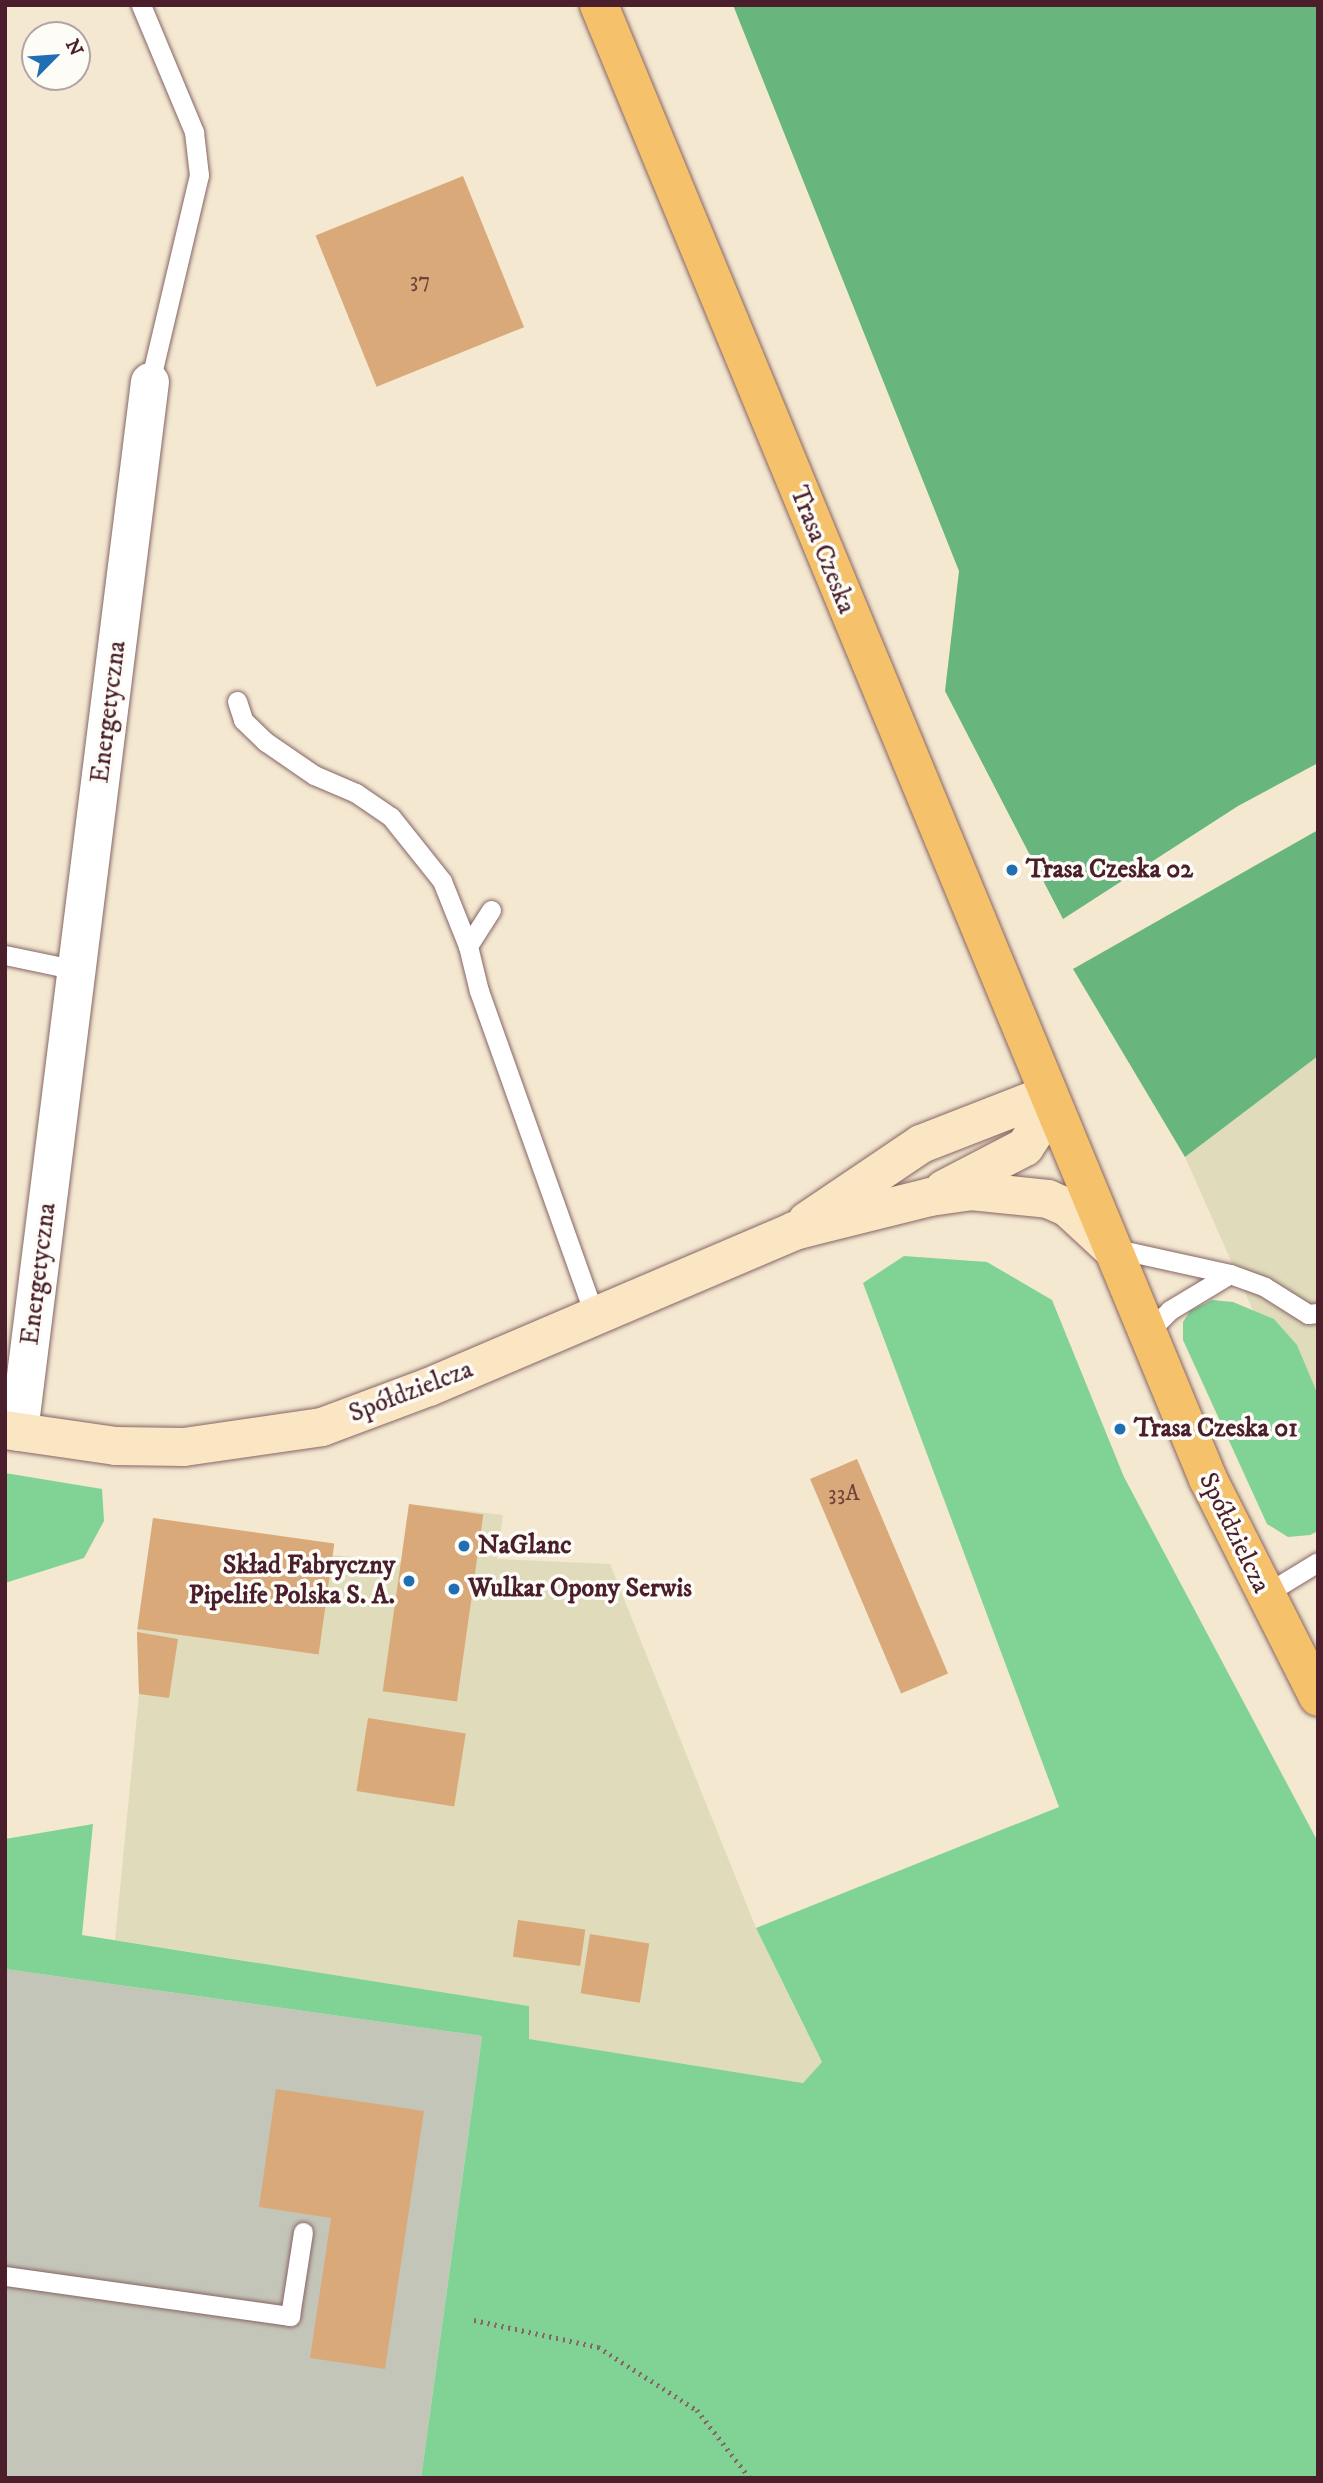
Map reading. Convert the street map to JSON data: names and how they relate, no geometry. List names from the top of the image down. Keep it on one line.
{"streets":{"main road":["Trasa Czeska","Spółdzielcza"],"street":["Energetyczna"]},"crossings":[["Trasa Czeska","Spółdzielcza"],["Energetyczna","Spółdzielcza"]],"places":["Trasa Czeska 02","Trasa Czeska 01","NaGlanc","Skład Fabryczny Pipelife Polska S. A.","Wulkar Opony Serwis"],"house_numbers":["37","33A"],"north":"top right"}
